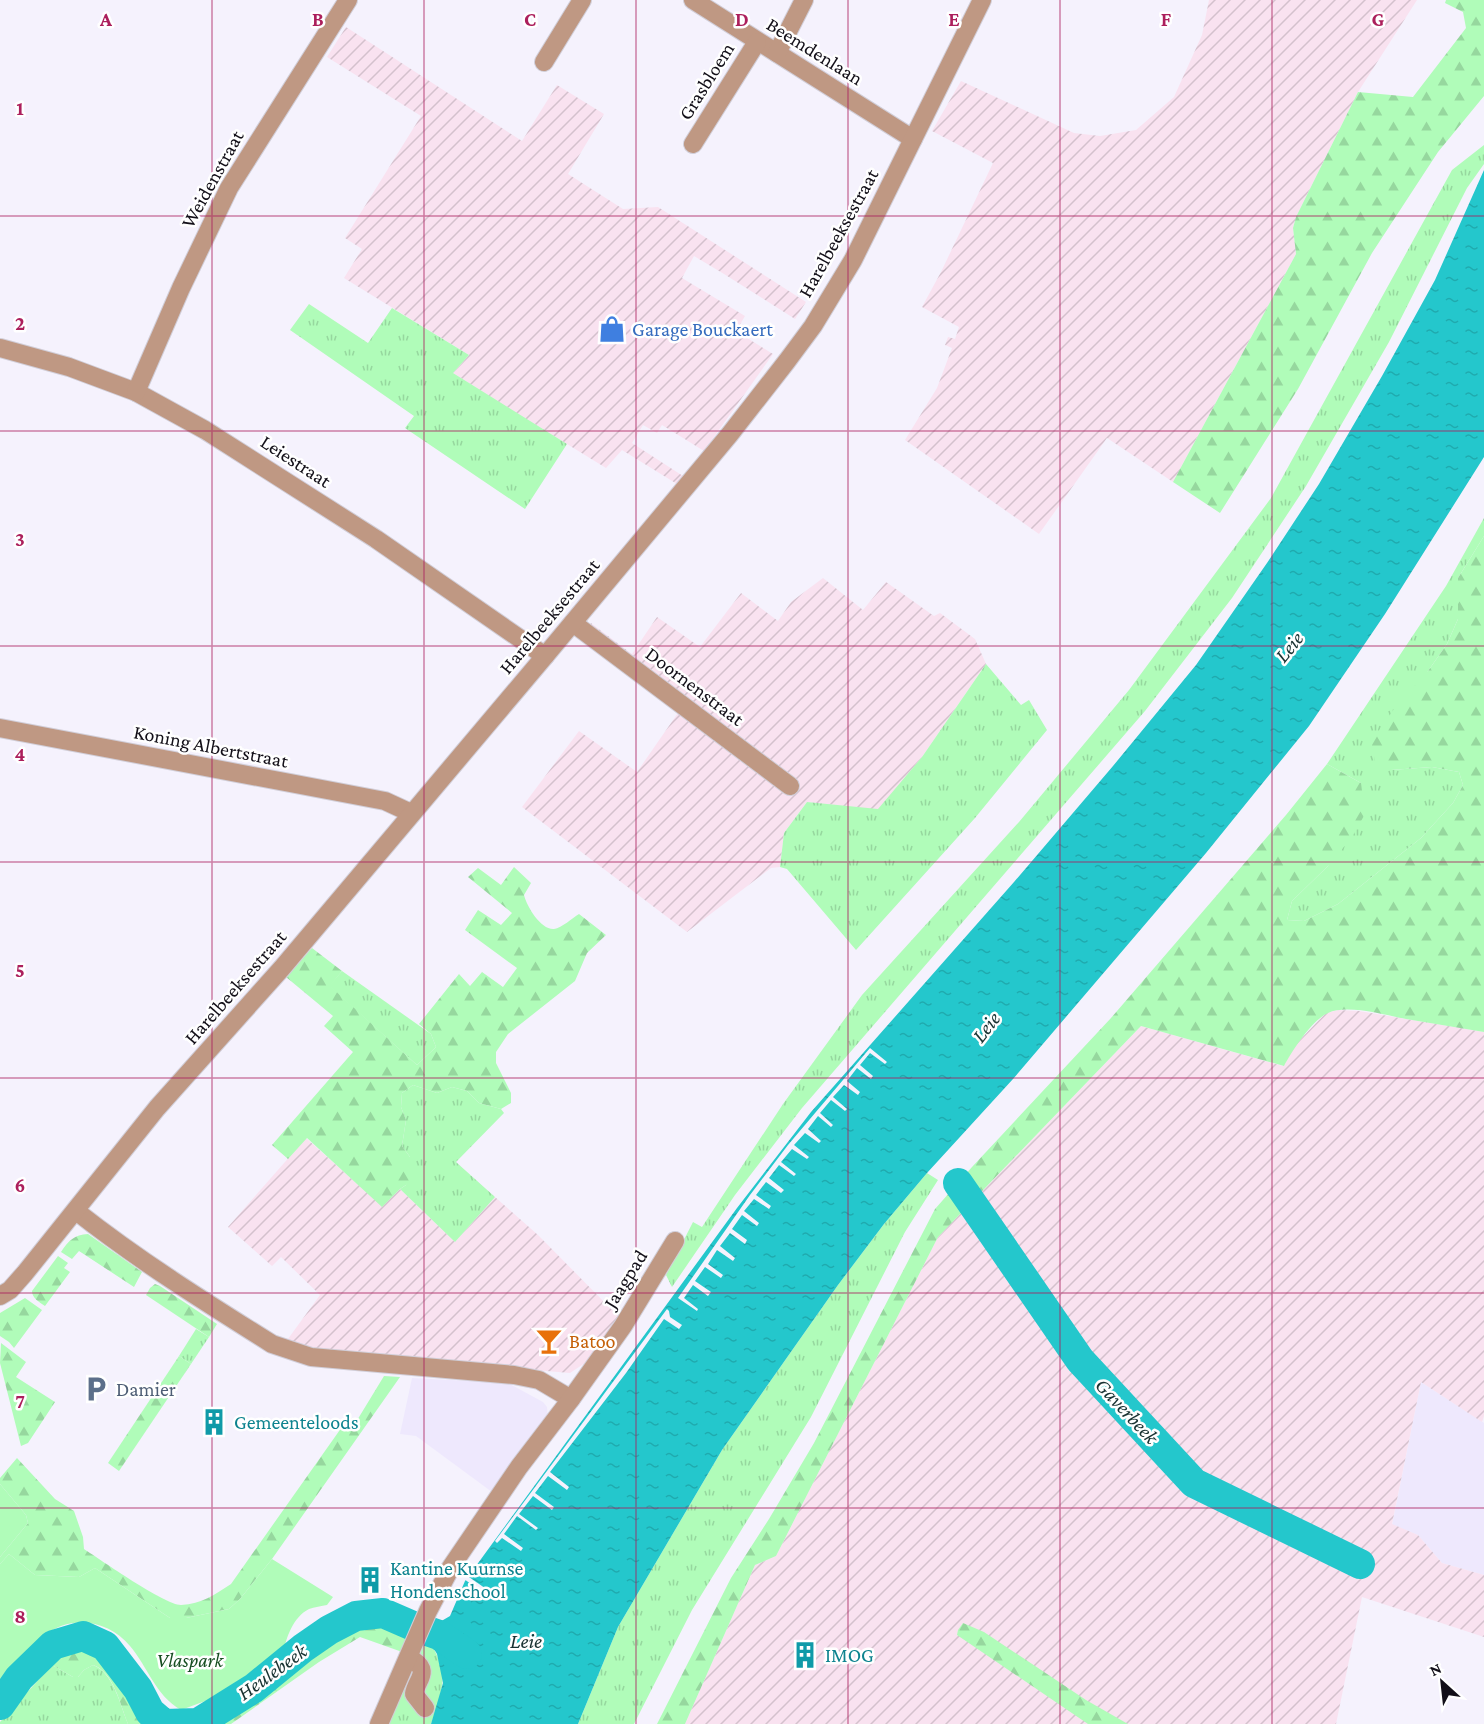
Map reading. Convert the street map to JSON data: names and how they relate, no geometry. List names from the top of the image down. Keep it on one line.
{"streets":{"street":["Beemdenlaan","Grasbloem","Weidenstraat","Harelbeeksestraat","Leiestraat","Doornenstraat","Koning Albertstraat","Jaagpad"]},"crossings":[["Beemdenlaan","Grasbloem"],["Beemdenlaan","Harelbeeksestraat"],["Weidenstraat","Leiestraat"],["Harelbeeksestraat","Leiestraat"],["Harelbeeksestraat","Doornenstraat"],["Harelbeeksestraat","Koning Albertstraat"]],"water":["Leie","Gaverbeek","Heulebeek"],"parks":["Vlaspark"],"places":{"shop":["Garage Bouckaert"],"bar":["Batoo"],"parking":["Damier"],"building":["Gemeenteloods","Kantine Kuurnse Hondenschool","IMOG"]},"north":"top left","grid":{"columns":["A","B","C","D","E","F","G"],"rows":["1","2","3","4","5","6","7","8"]}}
